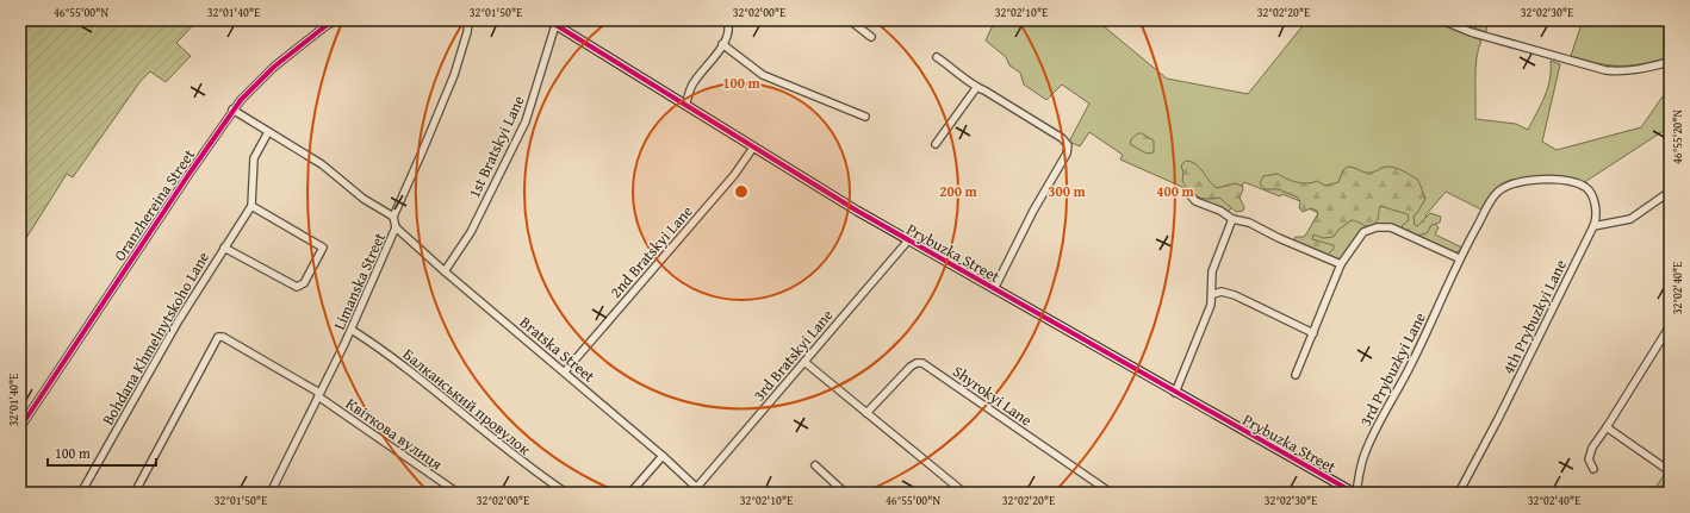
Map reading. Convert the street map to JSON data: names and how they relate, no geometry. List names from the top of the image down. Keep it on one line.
{"streets":{"street":["1st Bratskyi Lane","Oranzhereina Street","2nd Bratskyi Lane","Prybuzka Street","Limanska Street","4th Prybuzkyi Lane","Bohdana Khmelnytskoho Lane","Bratska Street","3rd Bratskyi Lane","3rd Prybuzkyi Lane","Shyrokyi Lane","Балканський провулок","Квіткова вулиця"]},"crossings":[["1st Bratskyi Lane","Prybuzka Street"],["1st Bratskyi Lane","Bratska Street"],["2nd Bratskyi Lane","Prybuzka Street"],["2nd Bratskyi Lane","Bratska Street"],["Prybuzka Street","3rd Bratskyi Lane"],["Prybuzka Street","3rd Prybuzkyi Lane"],["Limanska Street","Bratska Street"],["Limanska Street","Балканський провулок"],["Limanska Street","Квіткова вулиця"],["4th Prybuzkyi Lane","3rd Prybuzkyi Lane"],["Bratska Street","3rd Bratskyi Lane"]],"scale_bar":"100 m","coordinates":["46°55'00\"N","32°01'40\"E","32°01'50\"E","32°02'00\"E","32°02'10\"E","32°02'20\"E","32°02'30\"E","46°55'20\"N","32°02'40\"E"],"rings":["100 m","200 m","300 m","400 m"]}
